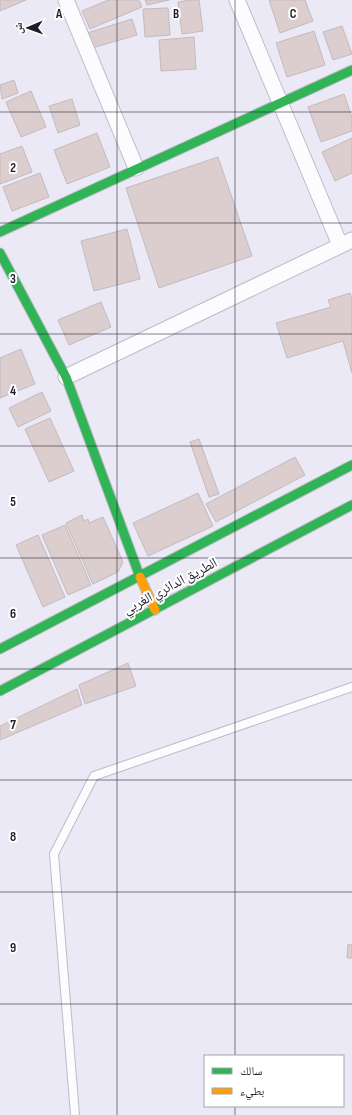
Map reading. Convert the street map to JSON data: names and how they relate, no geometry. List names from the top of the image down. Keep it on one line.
{"streets":{"main road":["الطريق الدائري الغربي"]},"legend":["سالك","بطيء"],"north":"left","grid":{"columns":["A","B","C"],"rows":["2","3","4","5","6","7","8","9"]}}
